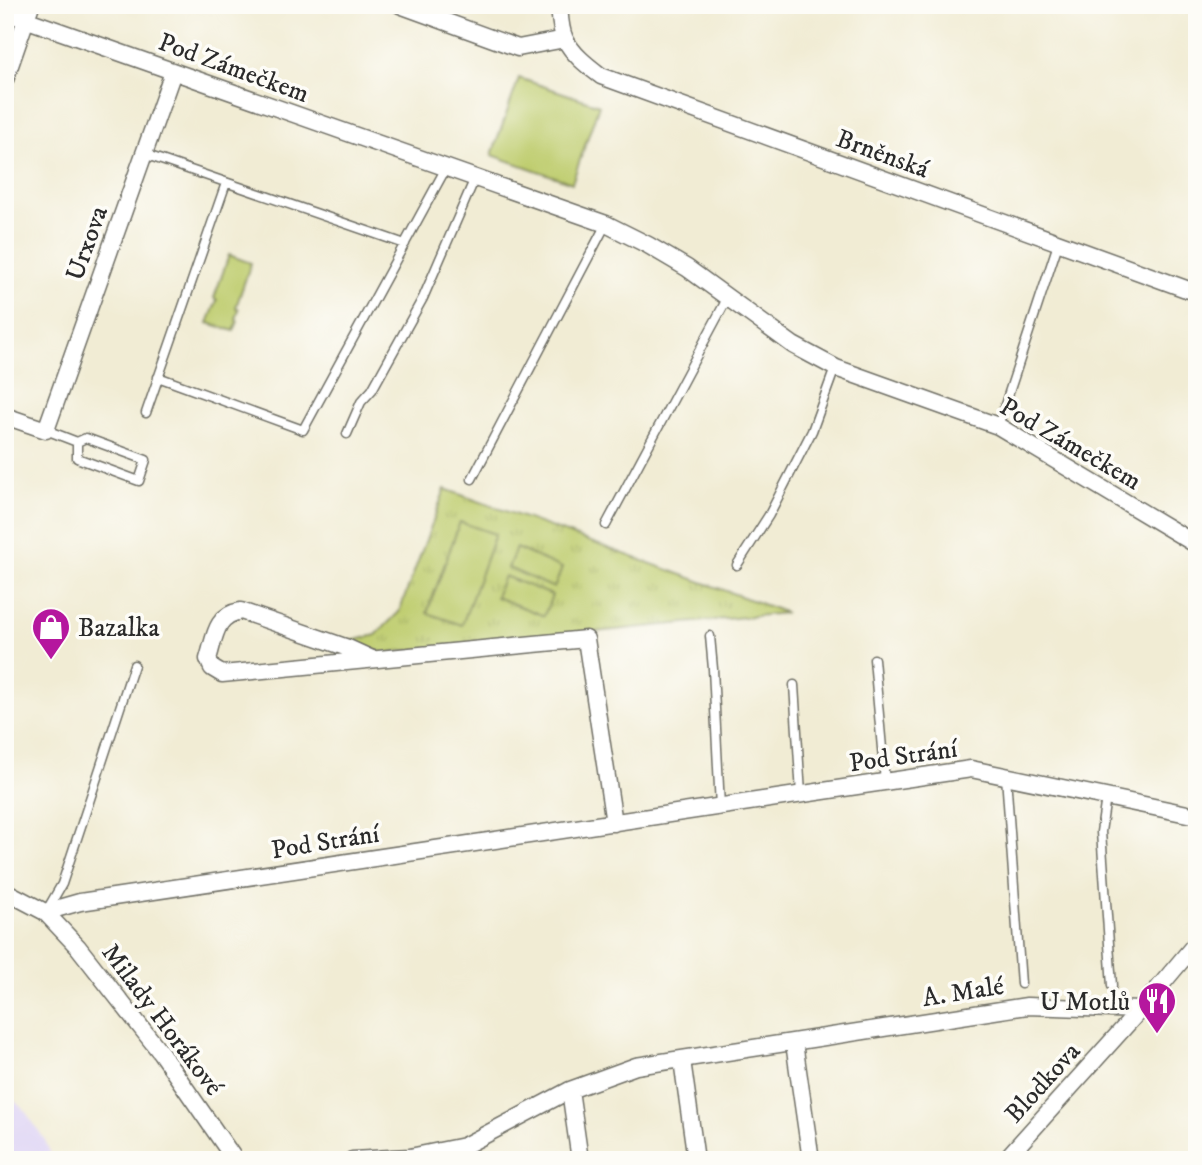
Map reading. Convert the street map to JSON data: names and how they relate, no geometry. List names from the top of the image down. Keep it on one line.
{"streets":{"street":["Pod Zámečkem","Brněnská","Urxova","Pod Strání","A. Malé","Milady Horákové","Blodkova"]},"crossings":[["Pod Zámečkem","Urxova"],["Pod Strání","Milady Horákové"],["A. Malé","Blodkova"]],"places":{"shop":["Bazalka"],"restaurant":["U Motlů"]}}
